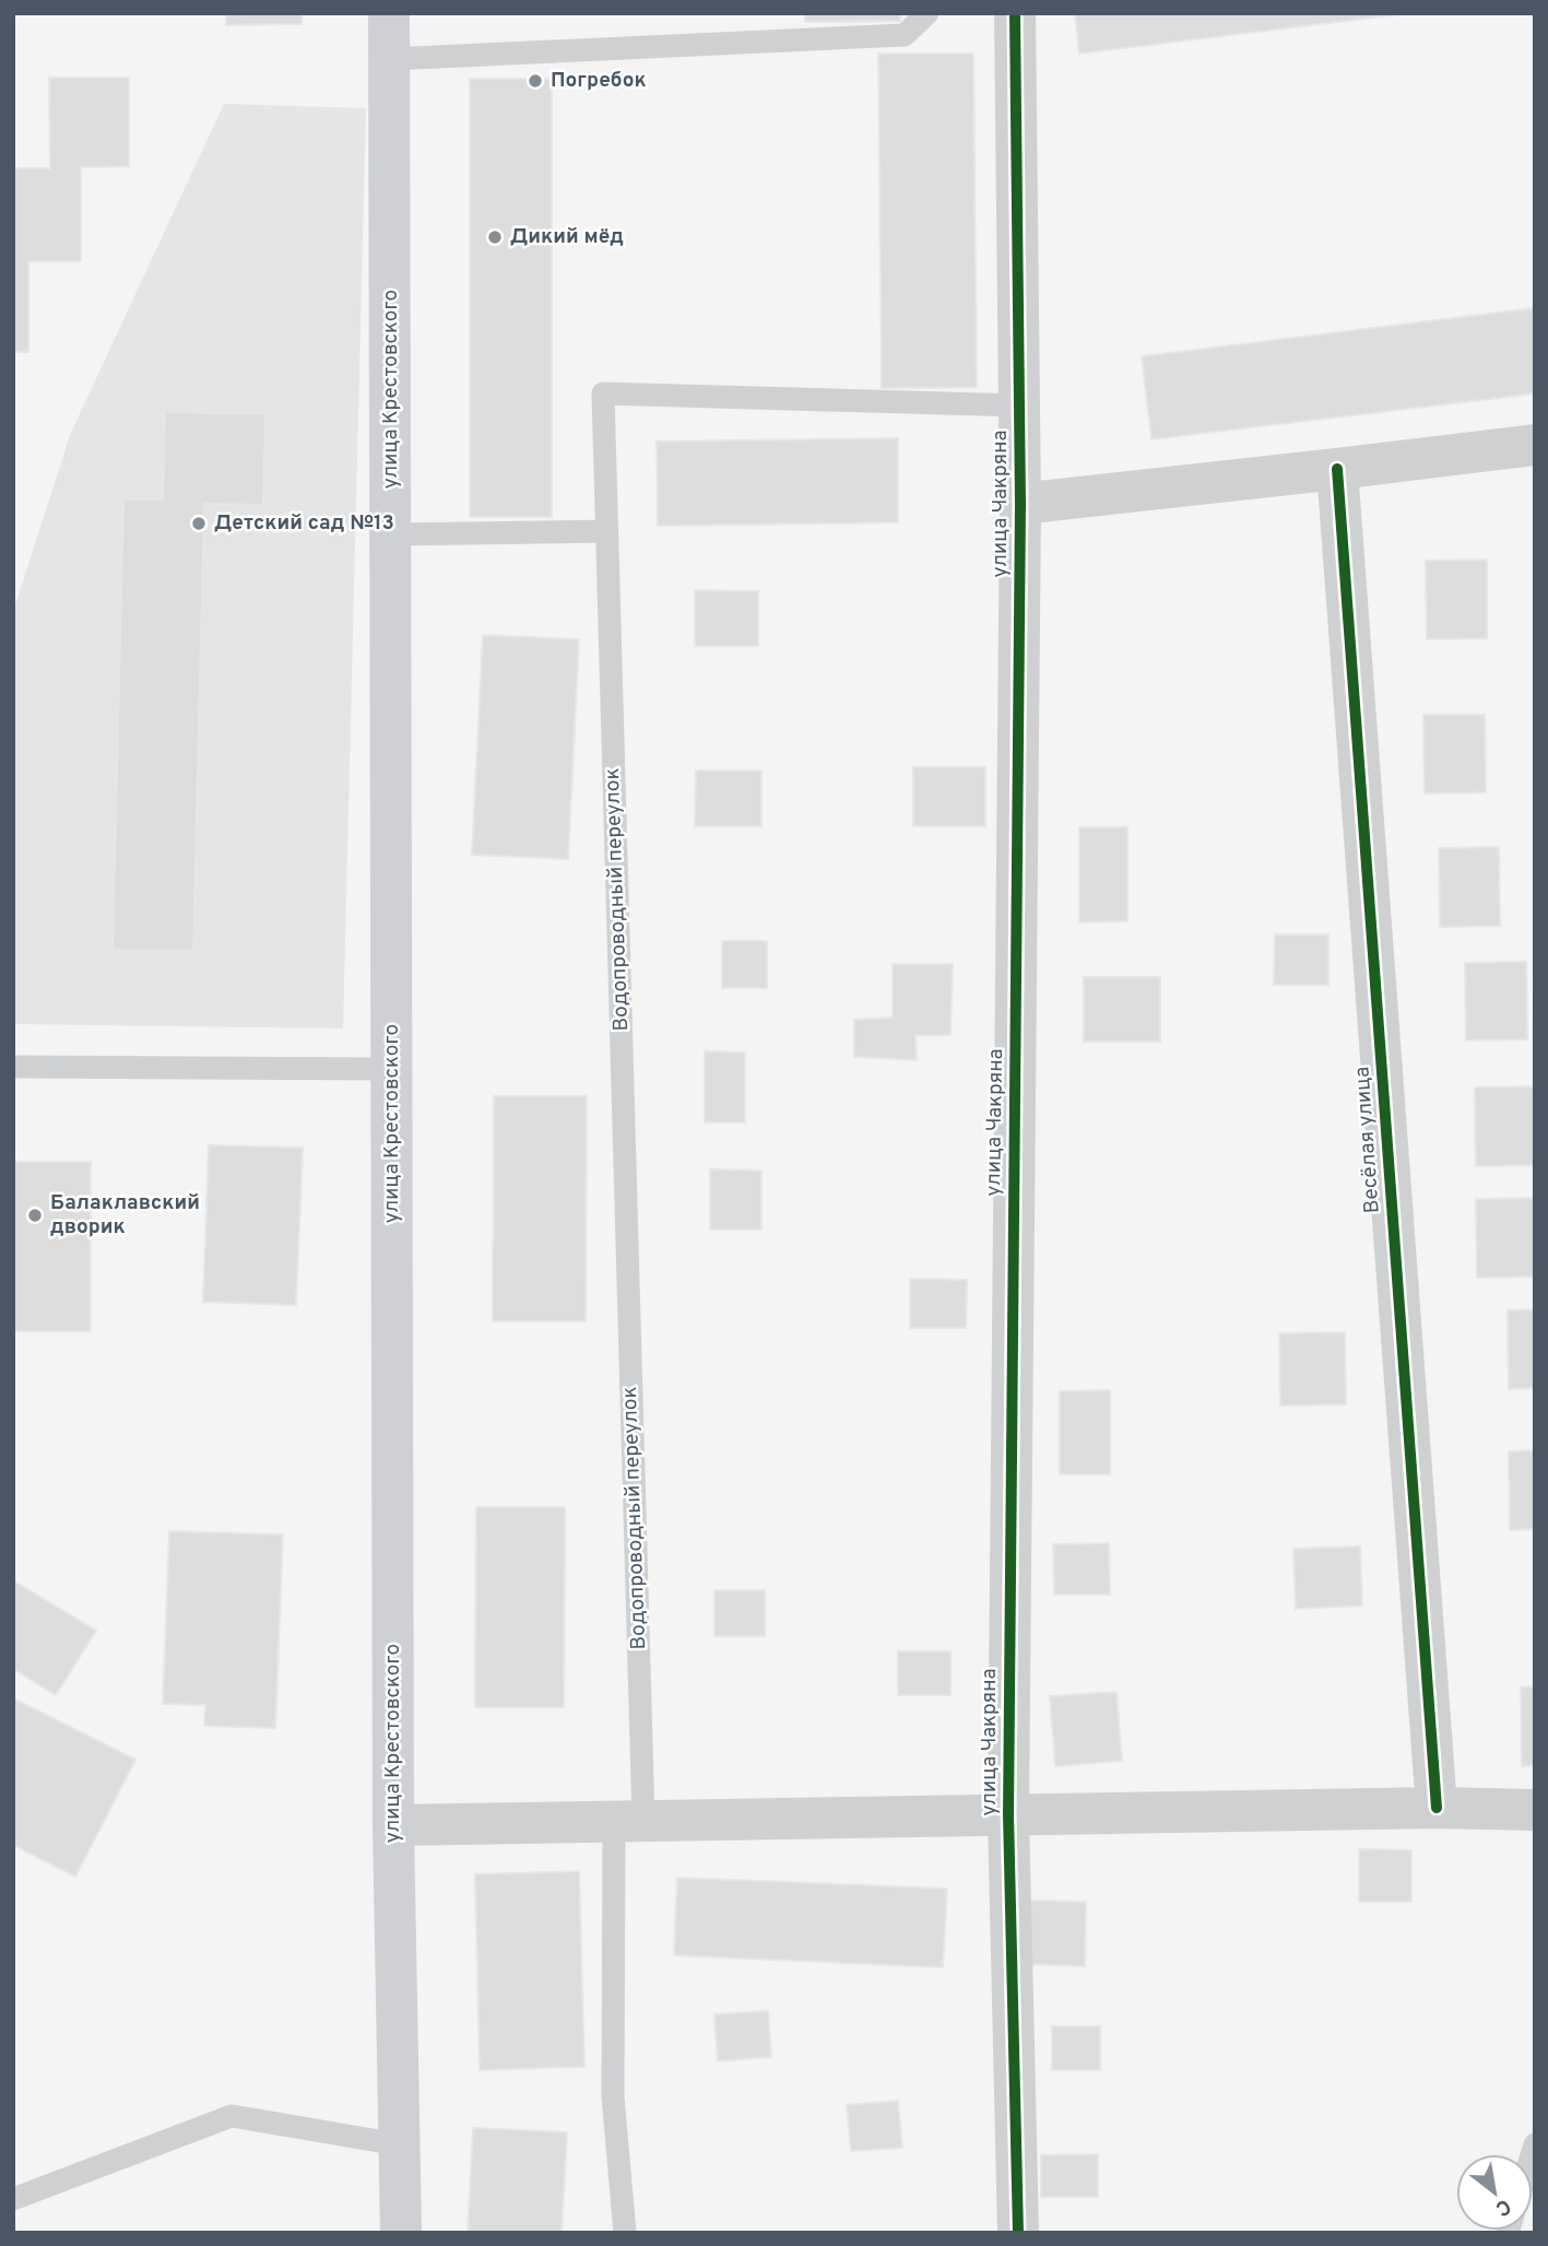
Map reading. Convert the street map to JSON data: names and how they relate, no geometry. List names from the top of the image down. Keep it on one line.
{"streets":{"main road":["улица Крестовского"],"street":["улица Чакряна","Весёлая улица"],"lane":["Водопроводный переулок"]},"crossings":[["улица Чакряна","Водопроводный переулок"]],"places":["Погребок","Дикий мёд","Детский сад №13","Балаклавский дворик"],"north":"bottom right"}
